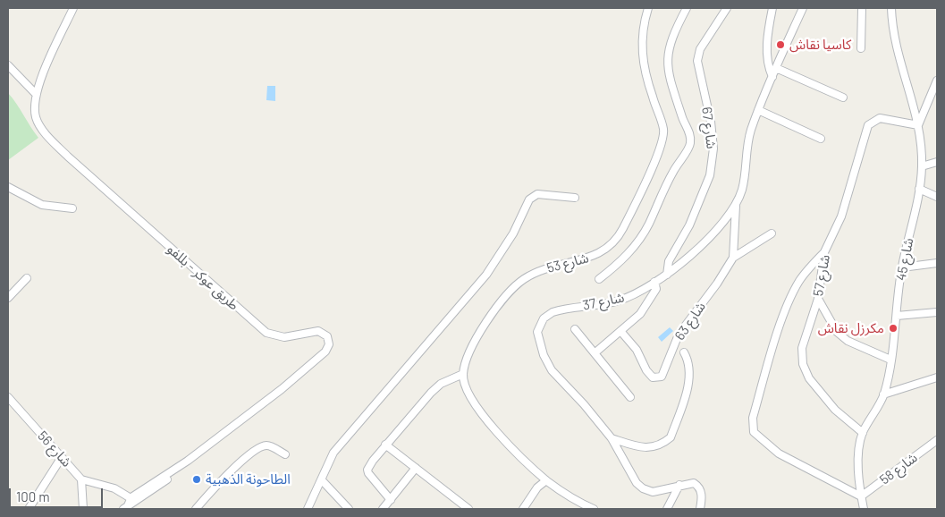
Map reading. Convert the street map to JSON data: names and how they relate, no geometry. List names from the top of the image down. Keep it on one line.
{"streets":{"street":["شارع 67","شارع 45","شارع 53","شارع 57","طريق عوكر - بللفو","شارع 37","شارع 63","شارع 56","شارع 58"]},"crossings":[["شارع 67","شارع 37"],["شارع 45","شارع 57"],["شارع 45","شارع 58"],["شارع 37","شارع 63"]],"places":["كاسيا نقاش","مكرزل نقاش","الطاحونة الذهبية"],"scale_bar":"100 m"}
